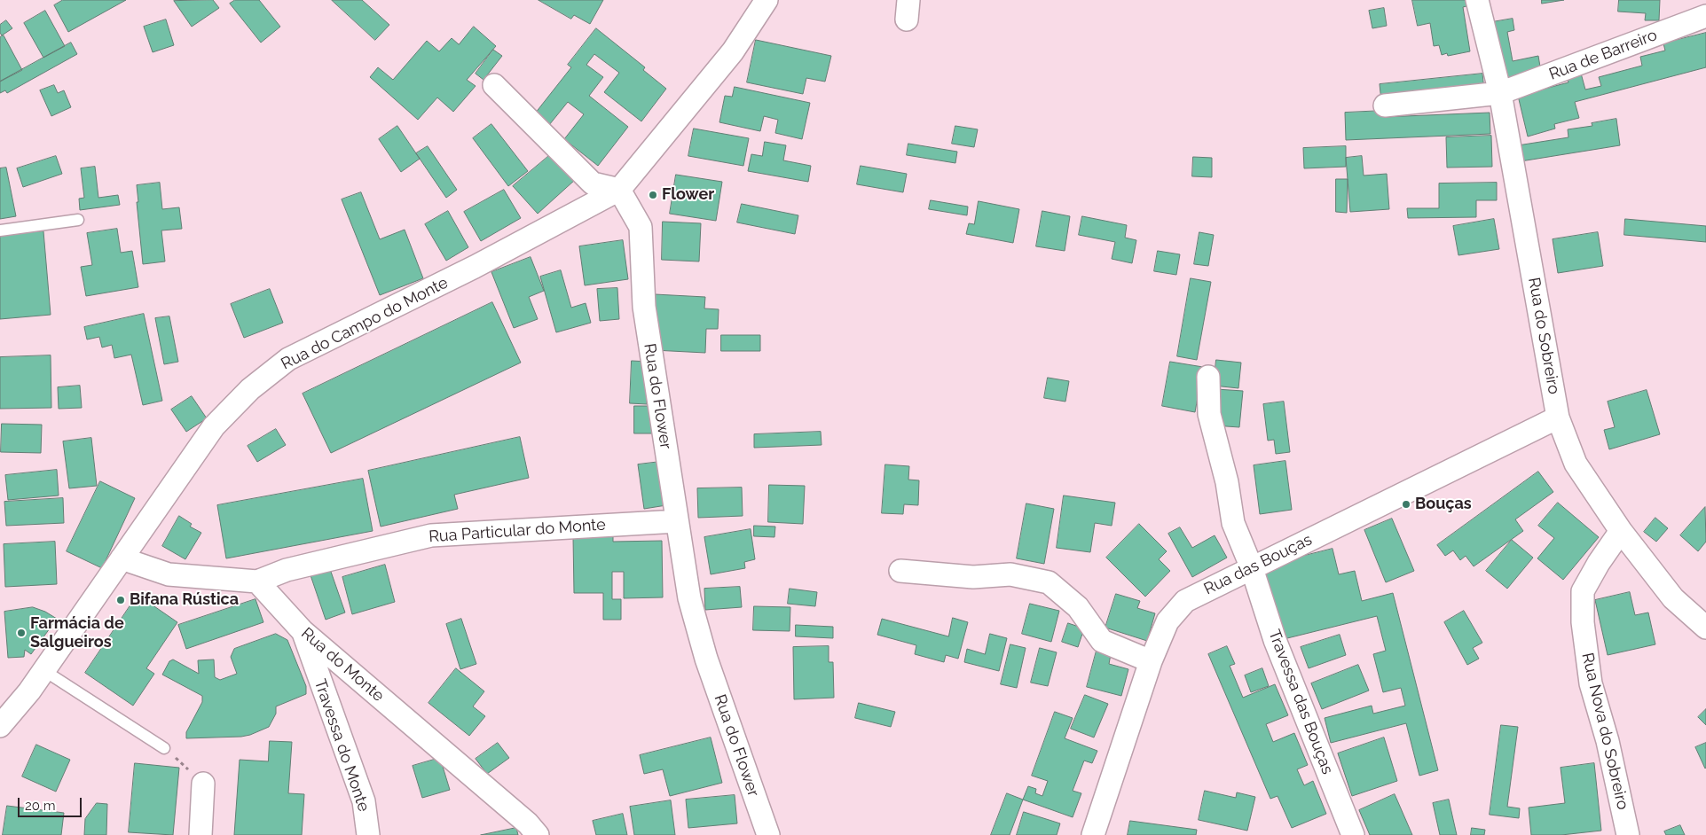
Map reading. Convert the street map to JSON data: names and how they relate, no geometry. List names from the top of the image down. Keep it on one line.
{"streets":{"street":["Rua de Barreiro","Rua do Campo do Monte","Rua do Sobreiro","Rua do Flower","Rua Particular do Monte","Rua das Bouças","Rua do Monte","Travessa das Bouças","Rua Nova do Sobreiro","Travessa do Monte"]},"crossings":[["Rua de Barreiro","Rua do Sobreiro"],["Rua do Campo do Monte","Rua do Flower"],["Rua do Sobreiro","Rua das Bouças"],["Rua do Sobreiro","Rua Nova do Sobreiro"],["Rua do Flower","Rua Particular do Monte"],["Rua Particular do Monte","Rua do Monte"],["Rua das Bouças","Travessa das Bouças"],["Rua do Monte","Travessa do Monte"]],"places":["Flower","Bouças","Bifana Rústica","Farmácia de Salgueiros"],"scale_bar":"20 m"}
